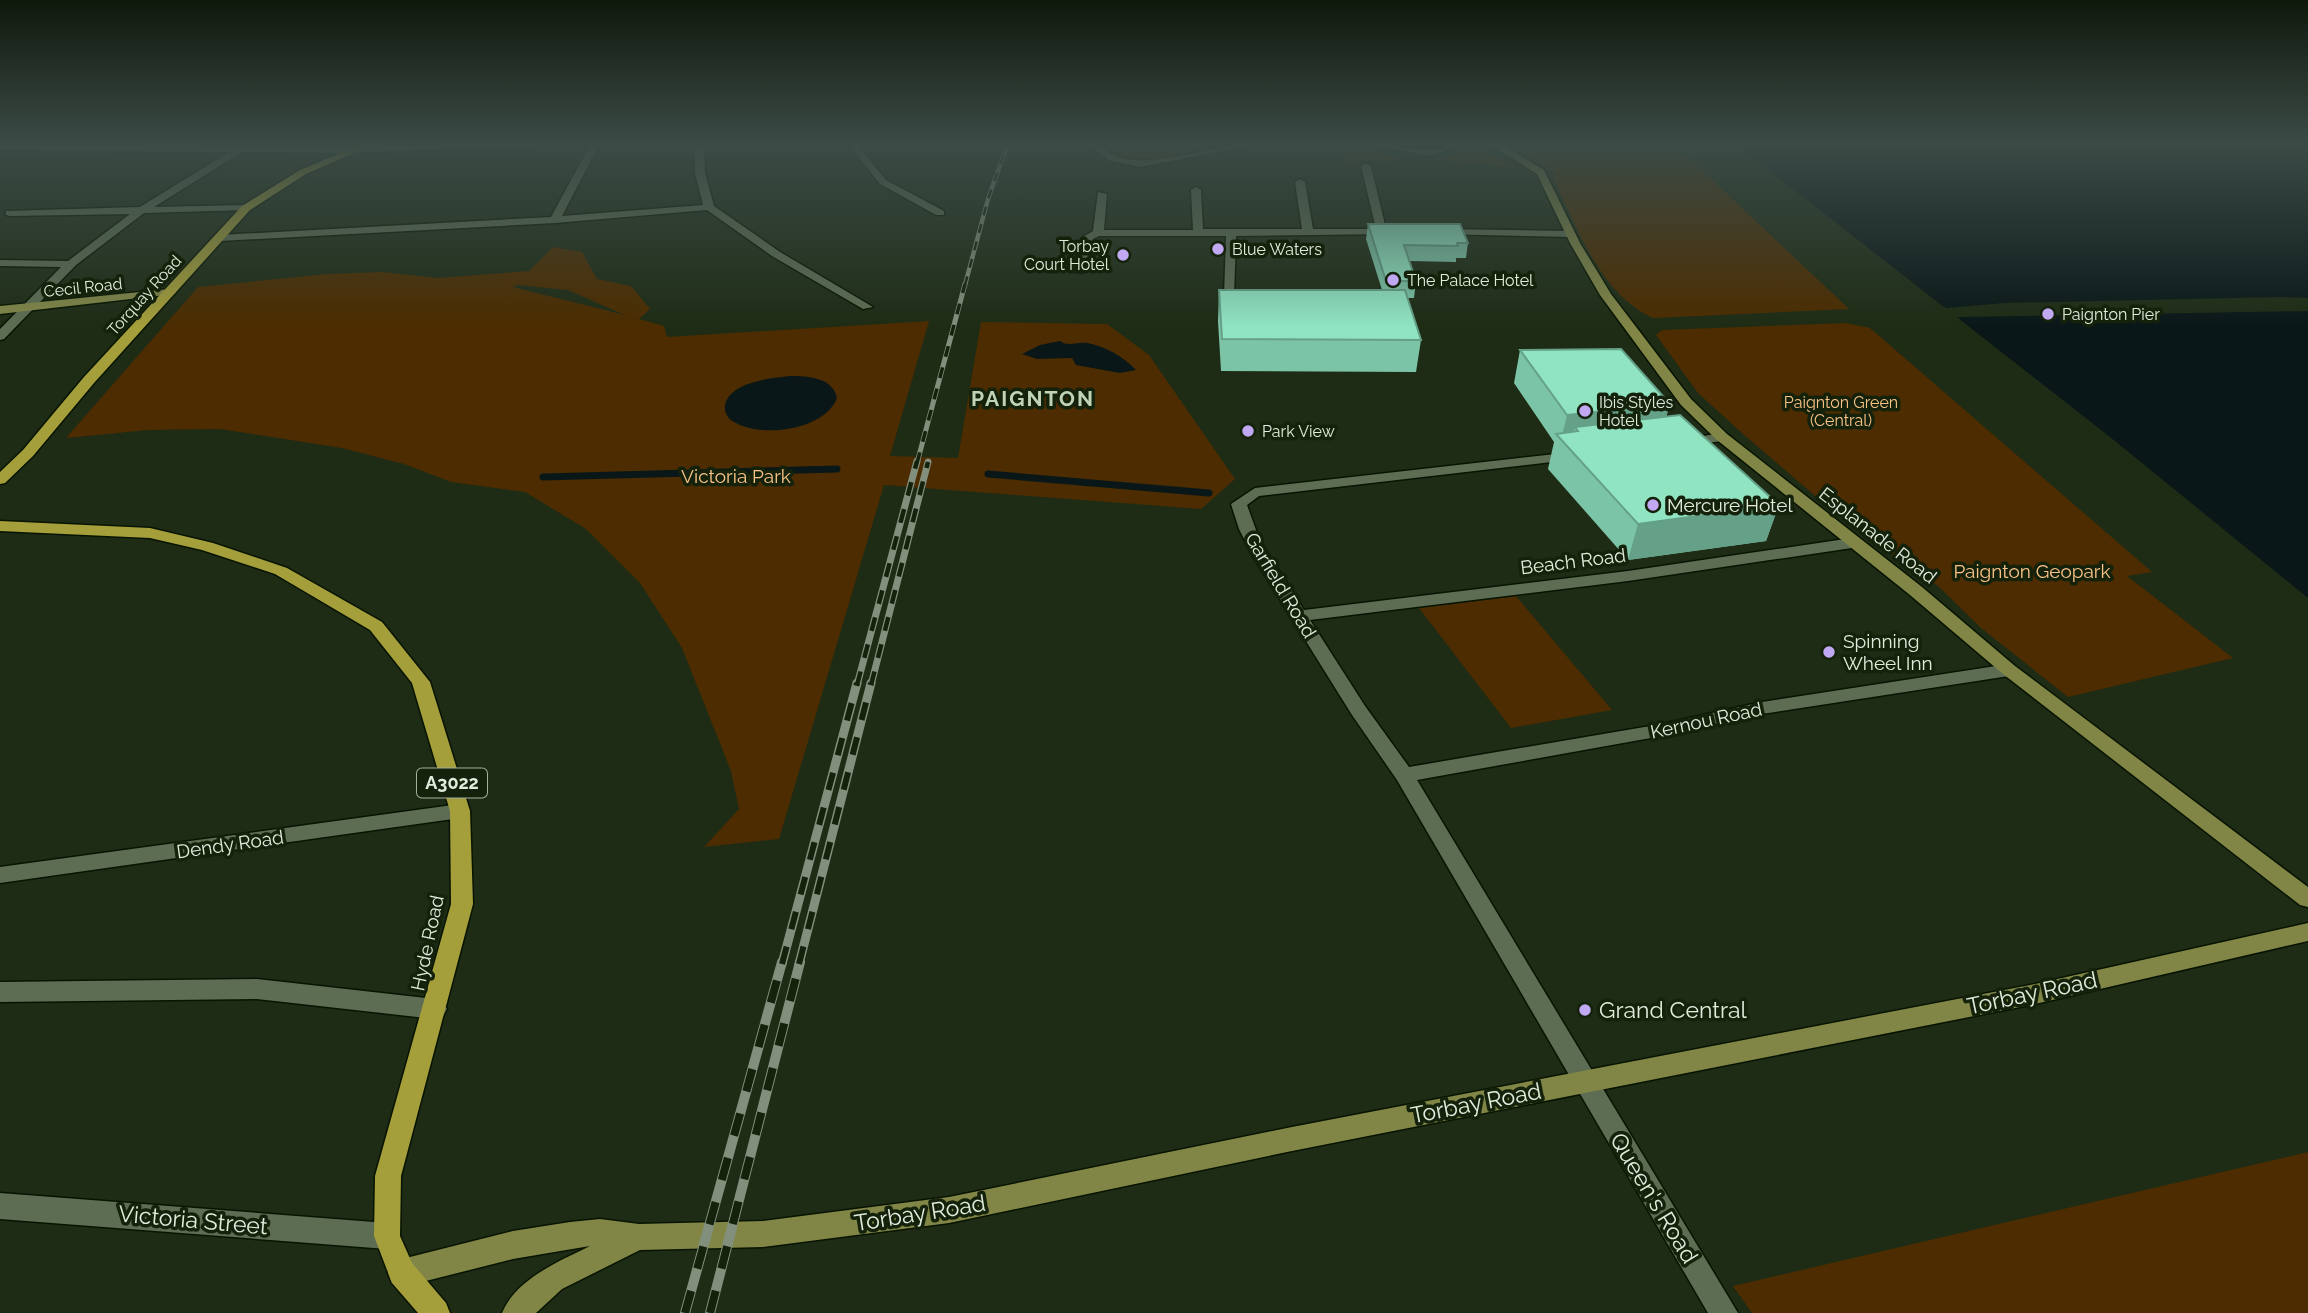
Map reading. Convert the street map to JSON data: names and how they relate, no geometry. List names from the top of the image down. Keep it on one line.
{"streets":{"main road":["Cecil Road","Torquay Road","Esplanade Road","A3022","Hyde Road","Torbay Road"],"street":["Beach Road","Garfield Road","Kernou Road","Dendy Road","Queen's Road","Victoria Street"]},"crossings":[["Cecil Road","Torquay Road"],["Esplanade Road","Beach Road"],["Esplanade Road","Kernou Road"],["Beach Road","Garfield Road"],["Garfield Road","Kernou Road"],["Garfield Road","Torbay Road"],["Garfield Road","Queen's Road"],["Dendy Road","Hyde Road"],["Hyde Road","Torbay Road"],["Hyde Road","Victoria Street"],["Torbay Road","Queen's Road"]],"districts":["PAIGNTON"],"parks":["Paignton Green (Central)","Victoria Park","Paignton Geopark"],"places":["Blue Waters","Torbay Court Hotel","The Palace Hotel","Paignton Pier","Ibis Styles Hotel","Park View","Mercure Hotel","Spinning Wheel Inn","Grand Central"]}
